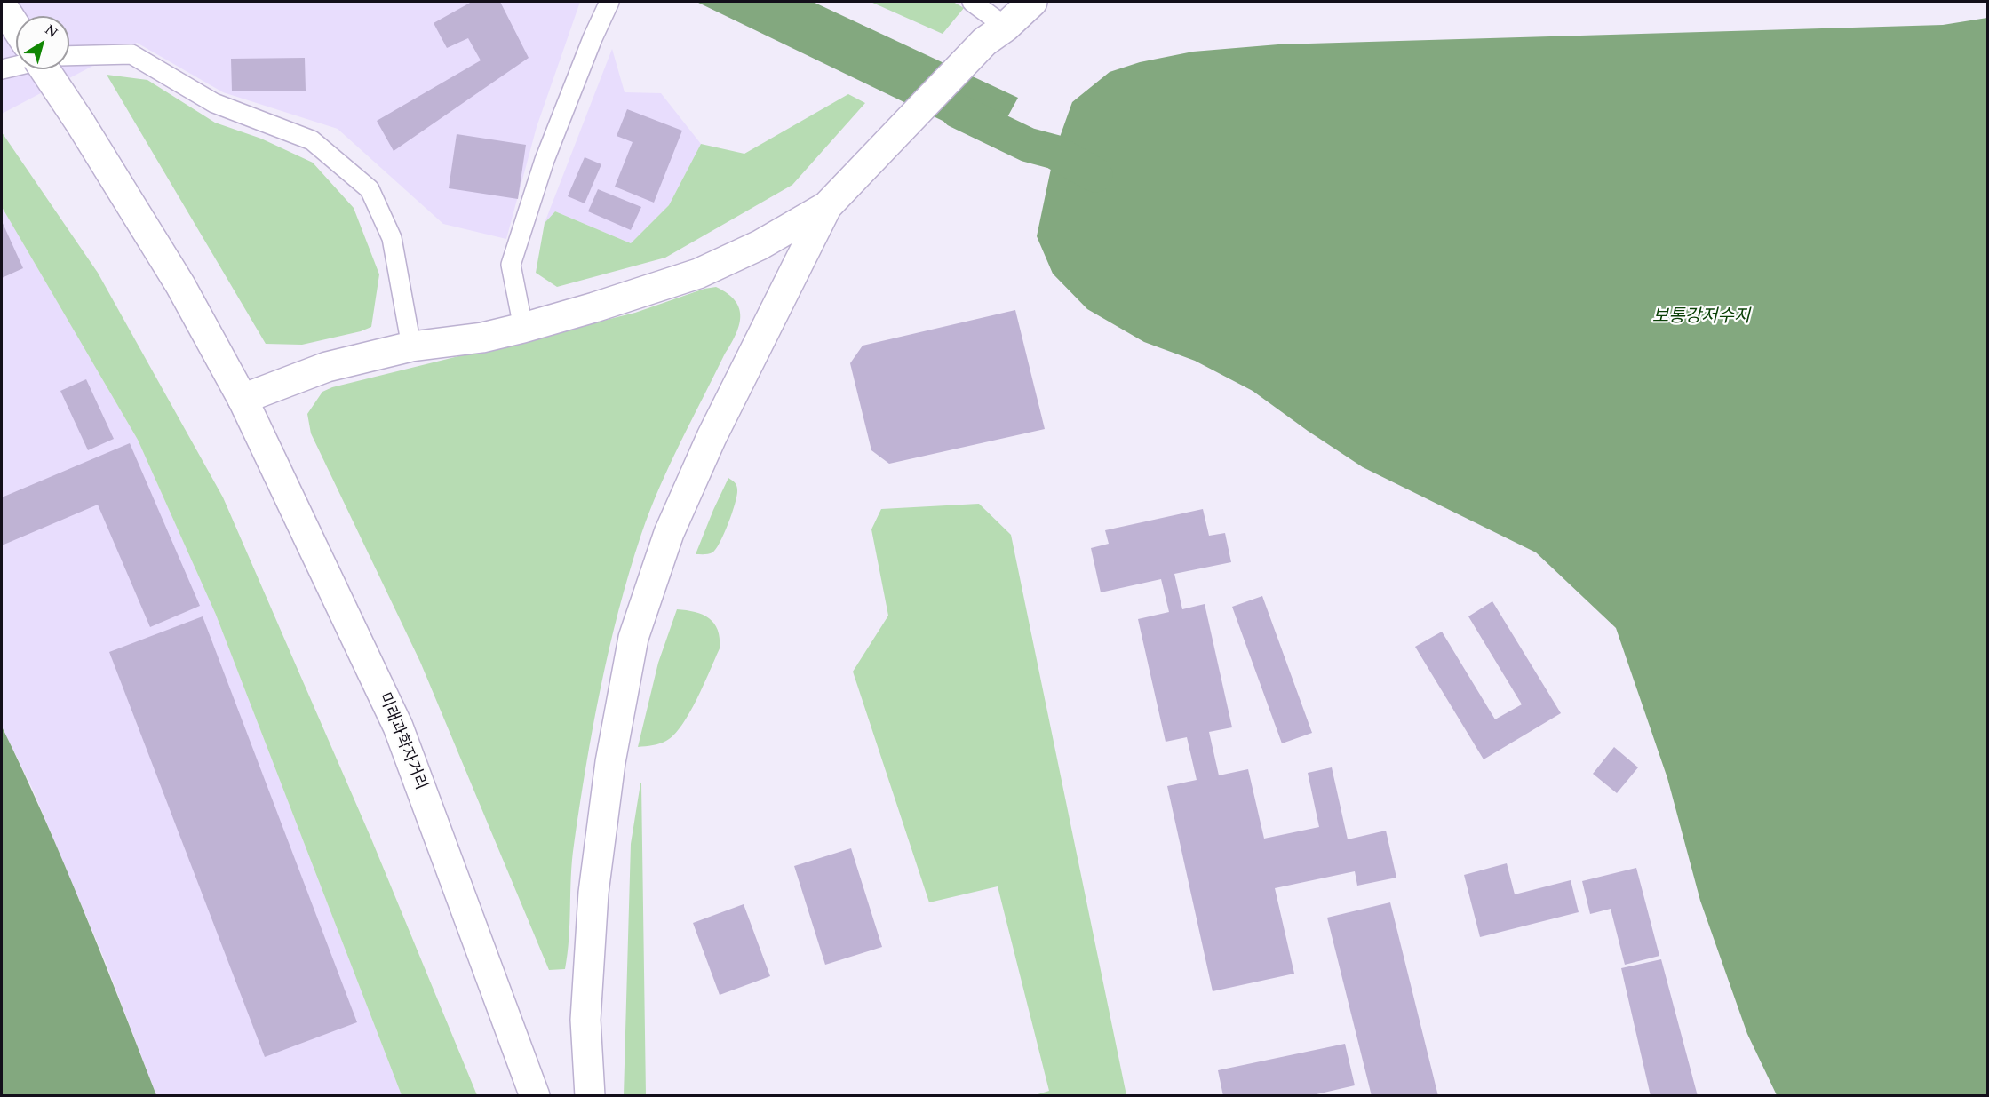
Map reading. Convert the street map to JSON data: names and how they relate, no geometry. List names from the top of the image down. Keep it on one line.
{"streets":{"main road":["미래과학자거리"]},"water":["보통강저수지"],"north":"top right"}
